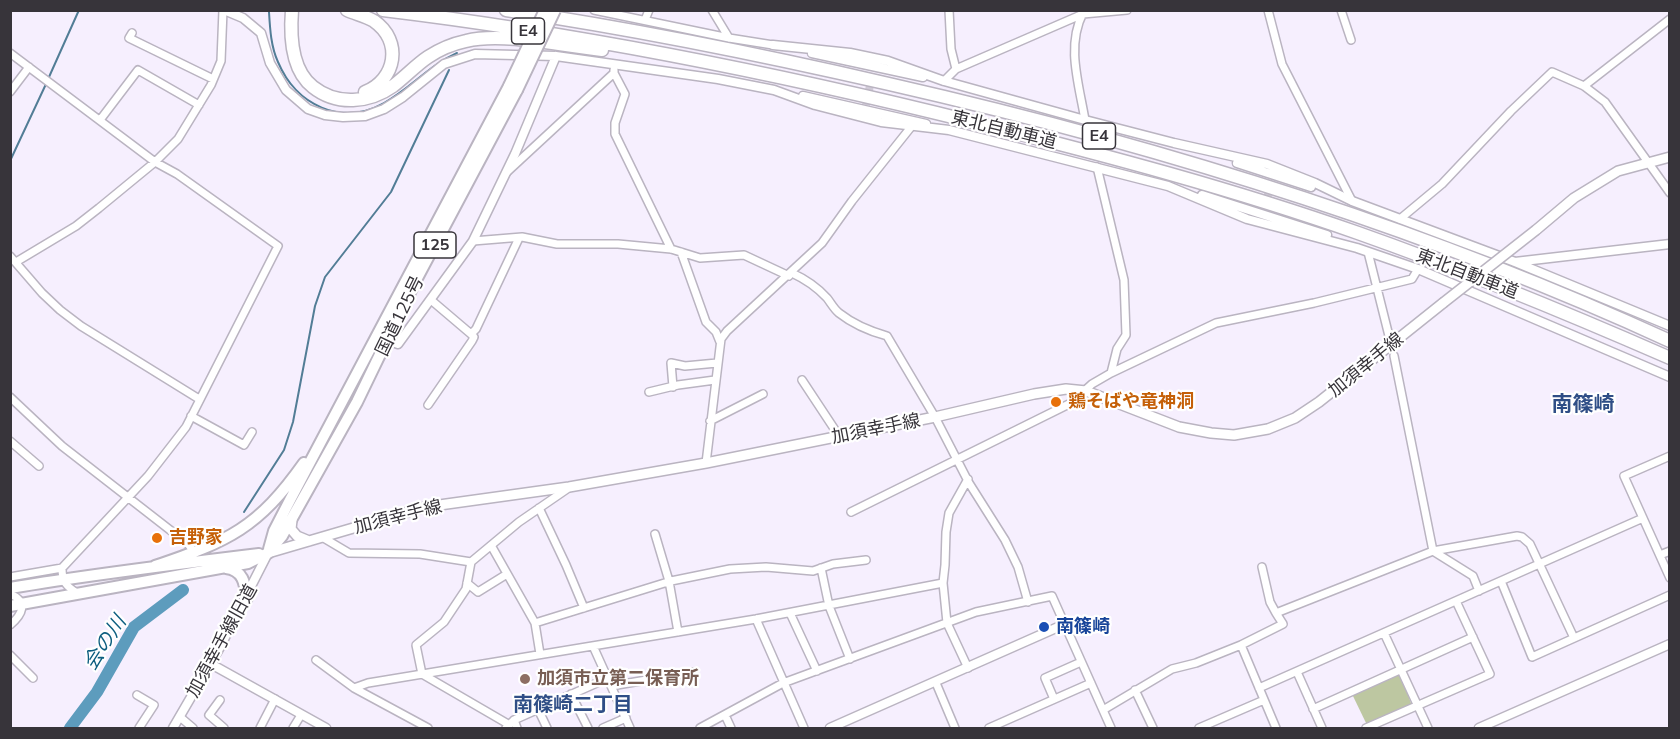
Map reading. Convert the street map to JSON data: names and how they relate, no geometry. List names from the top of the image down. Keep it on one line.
{"streets":{"highway":["E4","東北自動車道","125","国道125号"],"main road":["加須幸手線"],"street":["加須幸手線旧道"]},"crossings":[["国道125号","加須幸手線"],["国道125号","加須幸手線旧道"],["加須幸手線","加須幸手線旧道"]],"districts":["南篠崎","南篠崎二丁目"],"water":["会の川"],"places":["鶏そばや竜神洞","吉野家","南篠崎","加須市立第二保育所"]}
